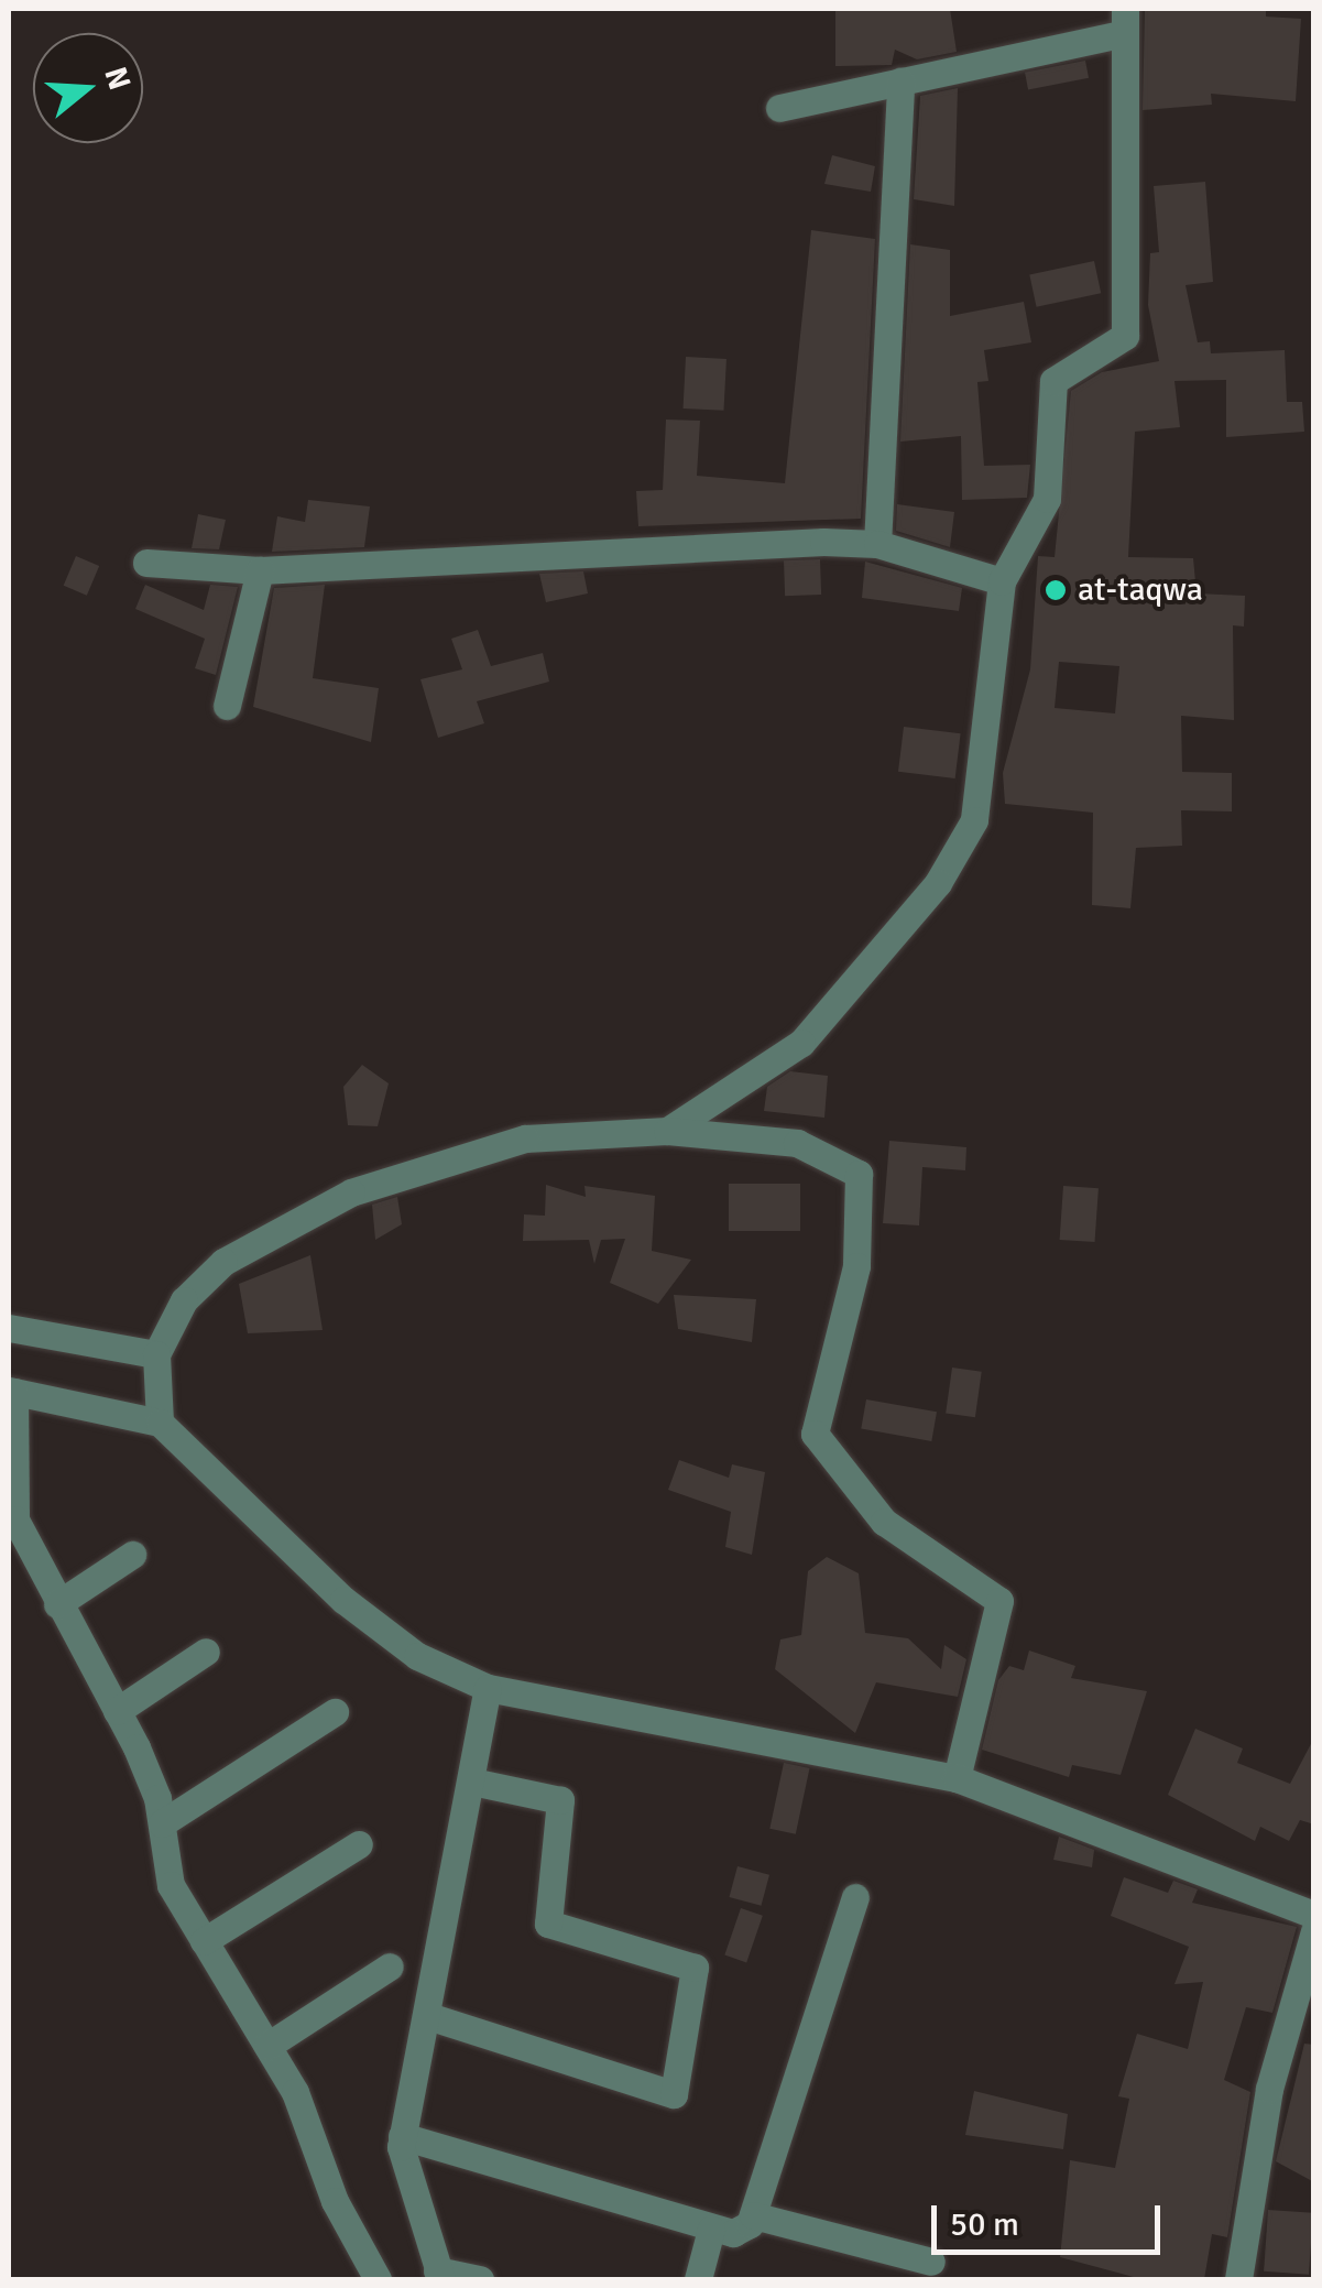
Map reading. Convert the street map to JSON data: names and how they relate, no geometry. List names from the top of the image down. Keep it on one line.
{"places":["at-taqwa"],"scale_bar":"50 m","north":"right"}
